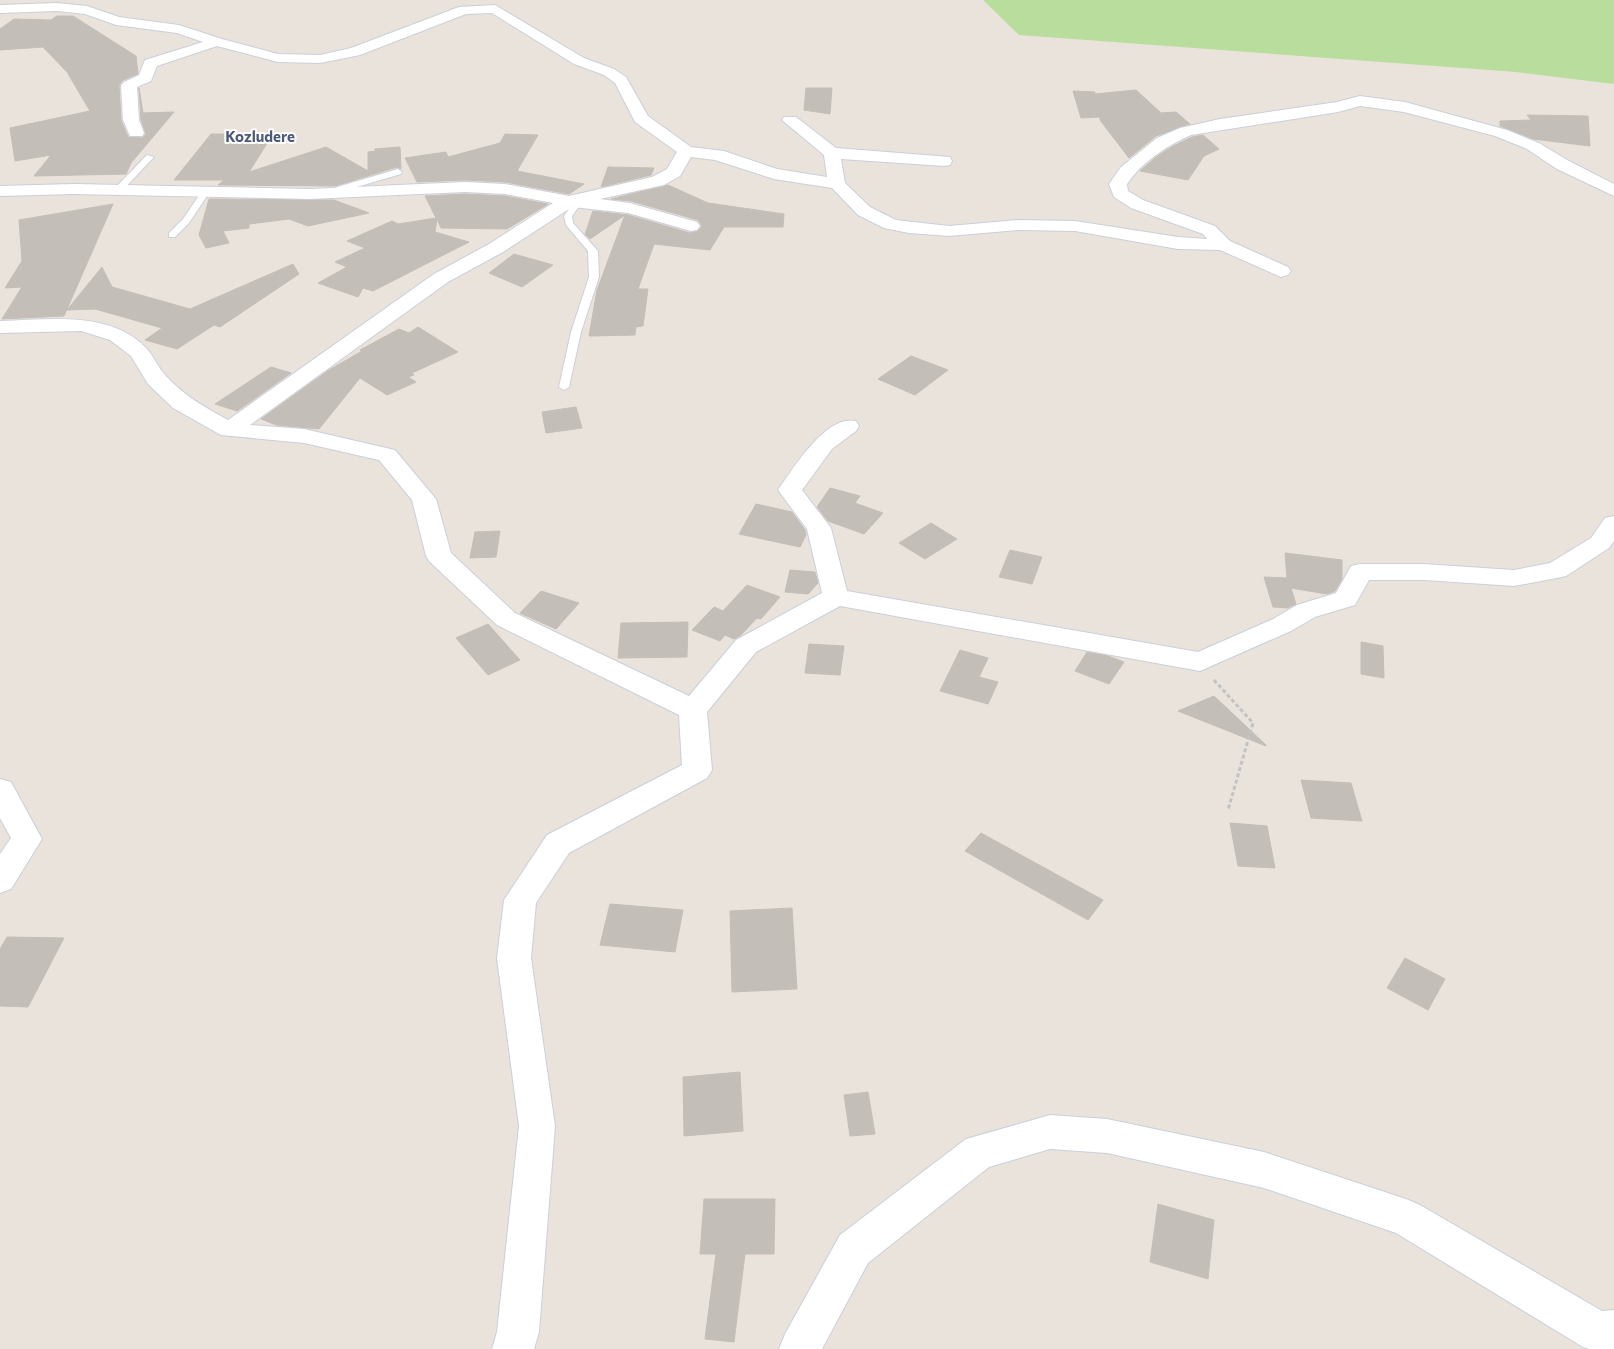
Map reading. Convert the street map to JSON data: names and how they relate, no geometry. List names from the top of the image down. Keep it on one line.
{"districts":["Kozludere"]}
